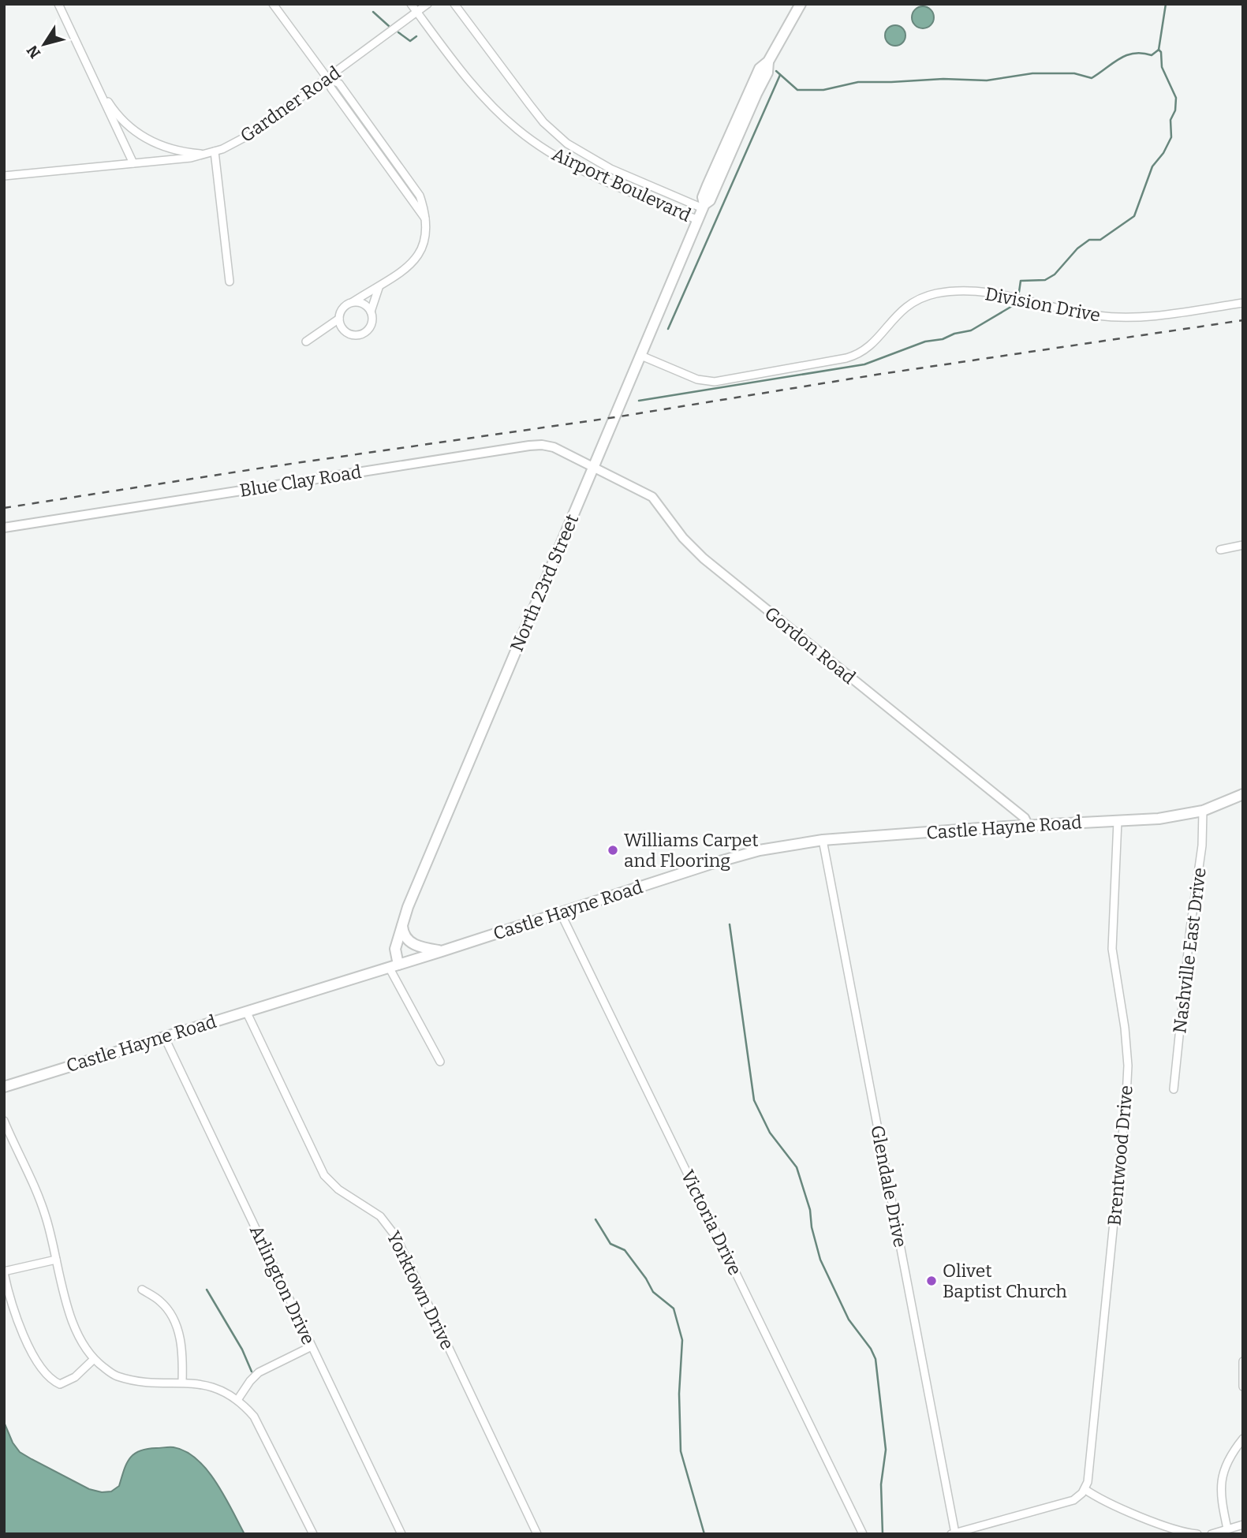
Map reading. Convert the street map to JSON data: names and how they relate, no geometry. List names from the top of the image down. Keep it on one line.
{"streets":{"main road":["North 23rd Street","Castle Hayne Road"],"street":["Gardner Road","Airport Boulevard","Division Drive","Blue Clay Road","Gordon Road","Nashville East Drive","Brentwood Drive","Glendale Drive","Victoria Drive","Arlington Drive","Yorktown Drive"]},"crossings":[["Gardner Road","Airport Boulevard"],["Airport Boulevard","North 23rd Street"],["Division Drive","North 23rd Street"],["Blue Clay Road","North 23rd Street"],["Blue Clay Road","Gordon Road"],["North 23rd Street","Gordon Road"],["North 23rd Street","Castle Hayne Road"],["Gordon Road","Castle Hayne Road"],["Castle Hayne Road","Nashville East Drive"],["Castle Hayne Road","Brentwood Drive"],["Castle Hayne Road","Glendale Drive"],["Castle Hayne Road","Victoria Drive"],["Castle Hayne Road","Arlington Drive"],["Castle Hayne Road","Yorktown Drive"]],"places":["Williams Carpet and Flooring","Olivet Baptist Church"],"north":"bottom left"}
